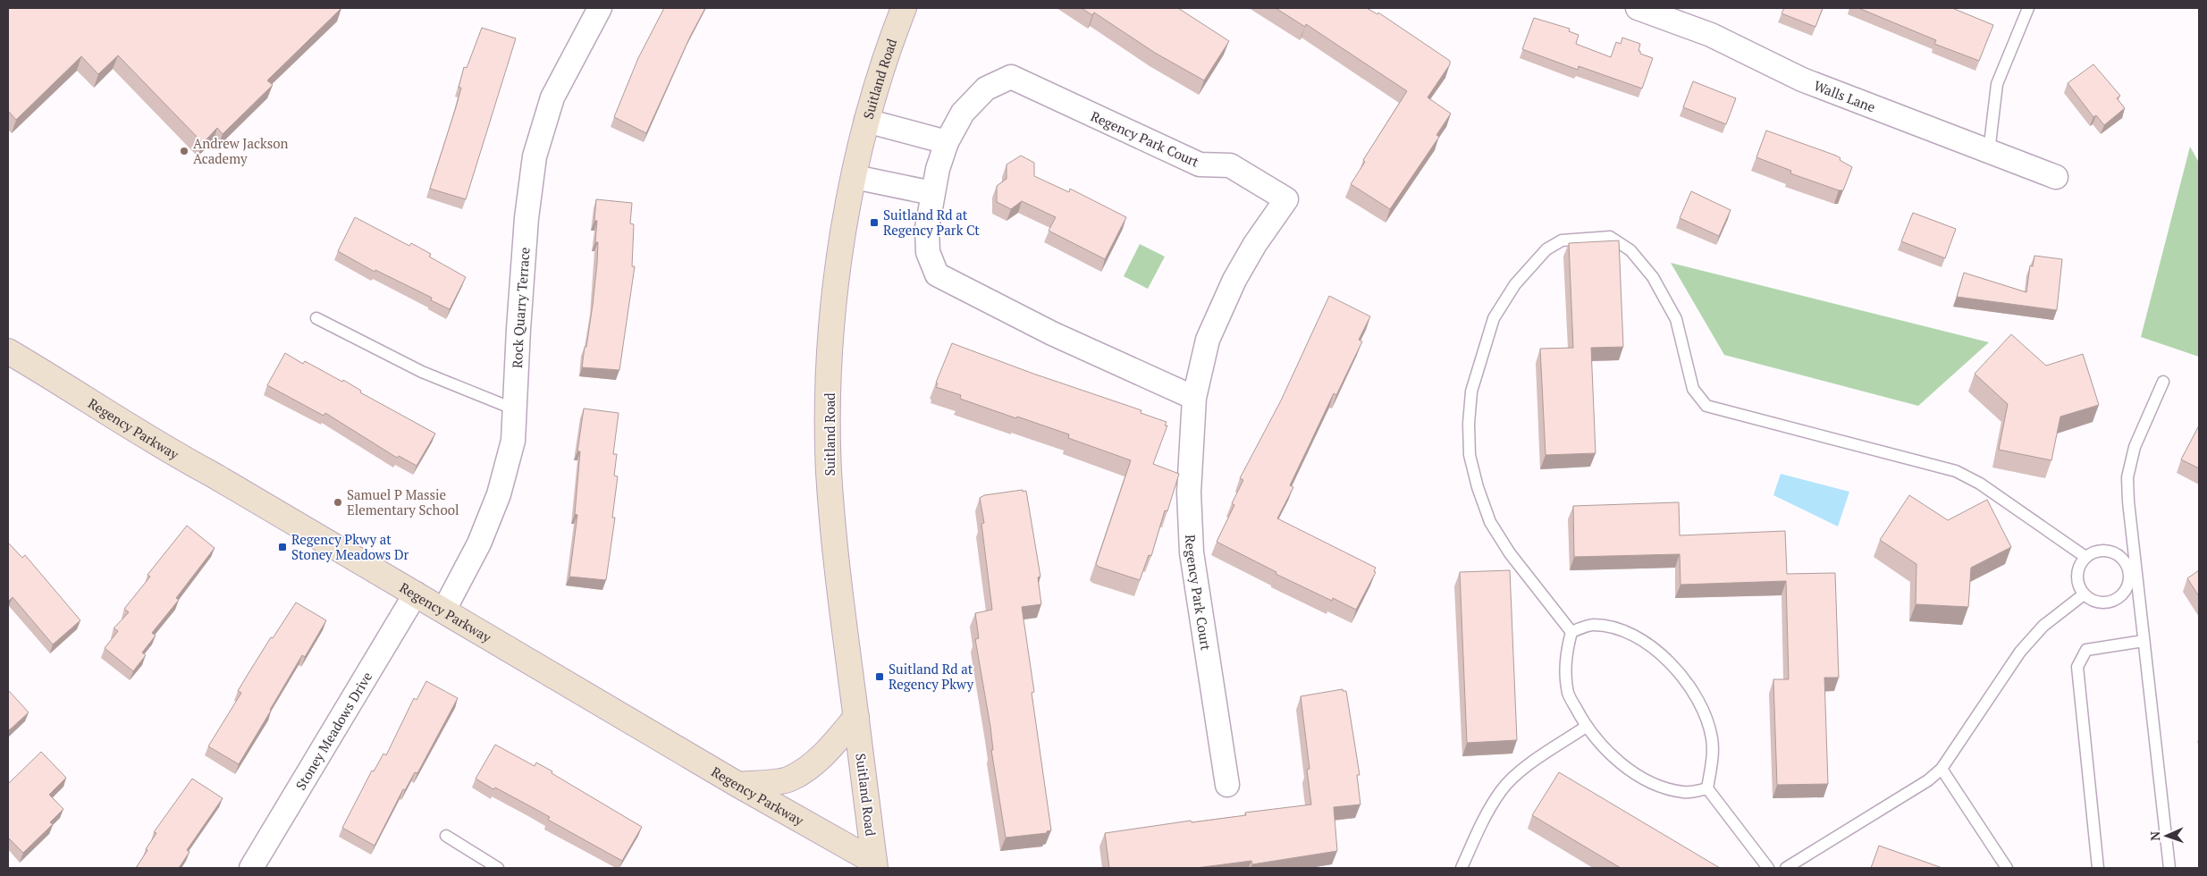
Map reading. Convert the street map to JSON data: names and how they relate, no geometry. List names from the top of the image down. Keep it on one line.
{"streets":{"main road":["Suitland Road","Regency Parkway"],"street":["Walls Lane","Regency Park Court","Rock Quarry Terrace","Stoney Meadows Drive"]},"crossings":[["Suitland Road","Regency Parkway"],["Rock Quarry Terrace","Regency Parkway"],["Regency Parkway","Stoney Meadows Drive"]],"places":{"other":["Andrew Jackson Academy","Samuel P Massie Elementary School"],"transit":["Suitland Rd at Regency Park Ct","Regency Pkwy at Stoney Meadows Dr","Suitland Rd at Regency Pkwy"]},"north":"left"}
